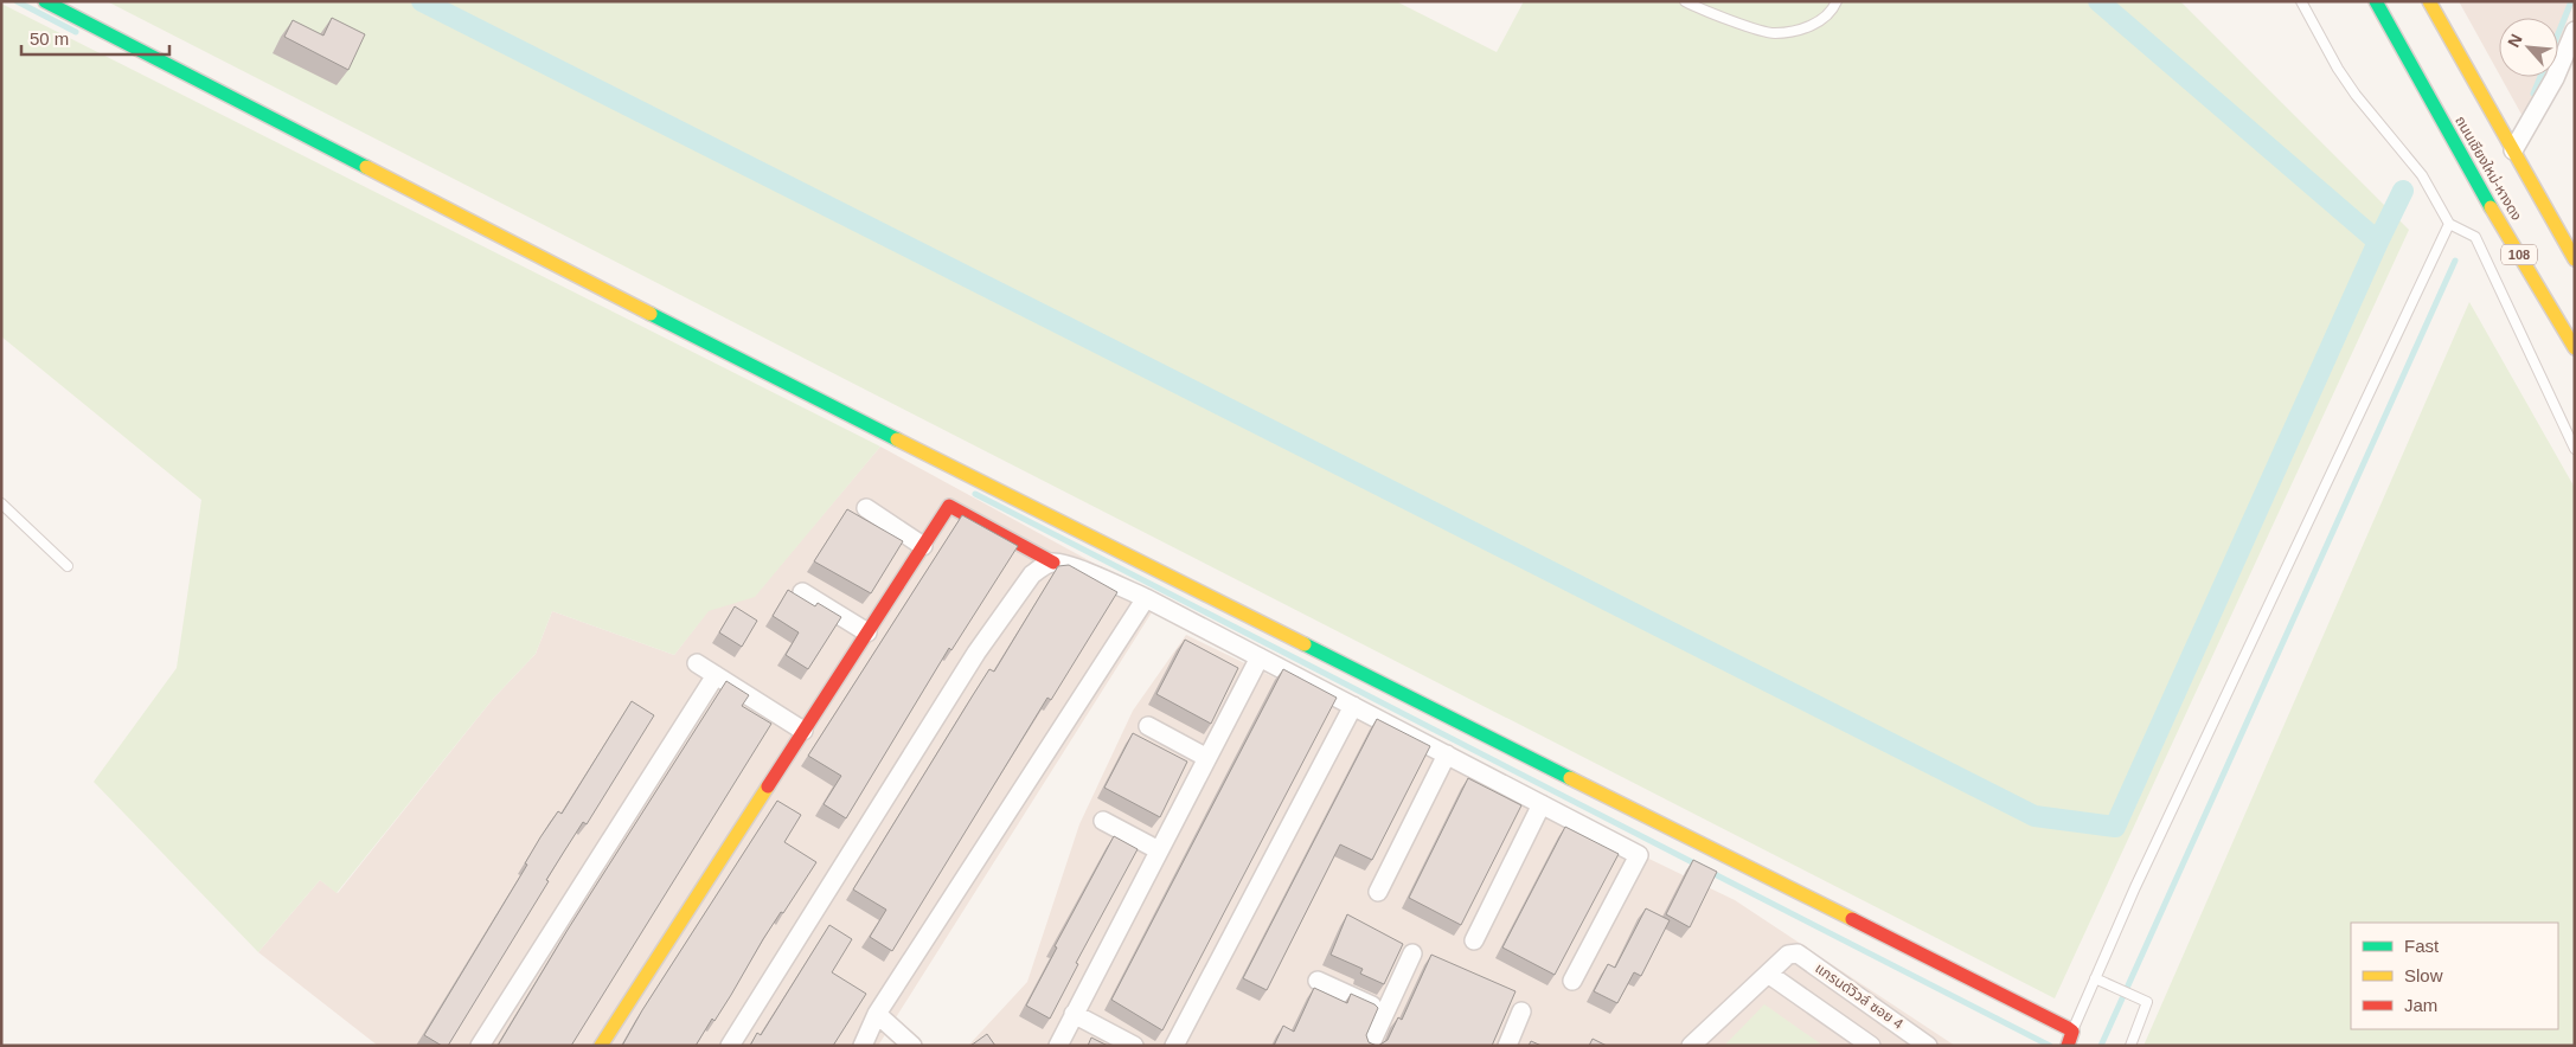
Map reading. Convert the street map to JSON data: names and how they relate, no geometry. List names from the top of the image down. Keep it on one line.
{"streets":{"street":["ถนนเชียงใหม่-หางดง","108","แกรนด์วิวล์ ซอย 4"]},"legend":["Fast","Slow","Jam"],"scale_bar":"50 m","north":"top left"}
